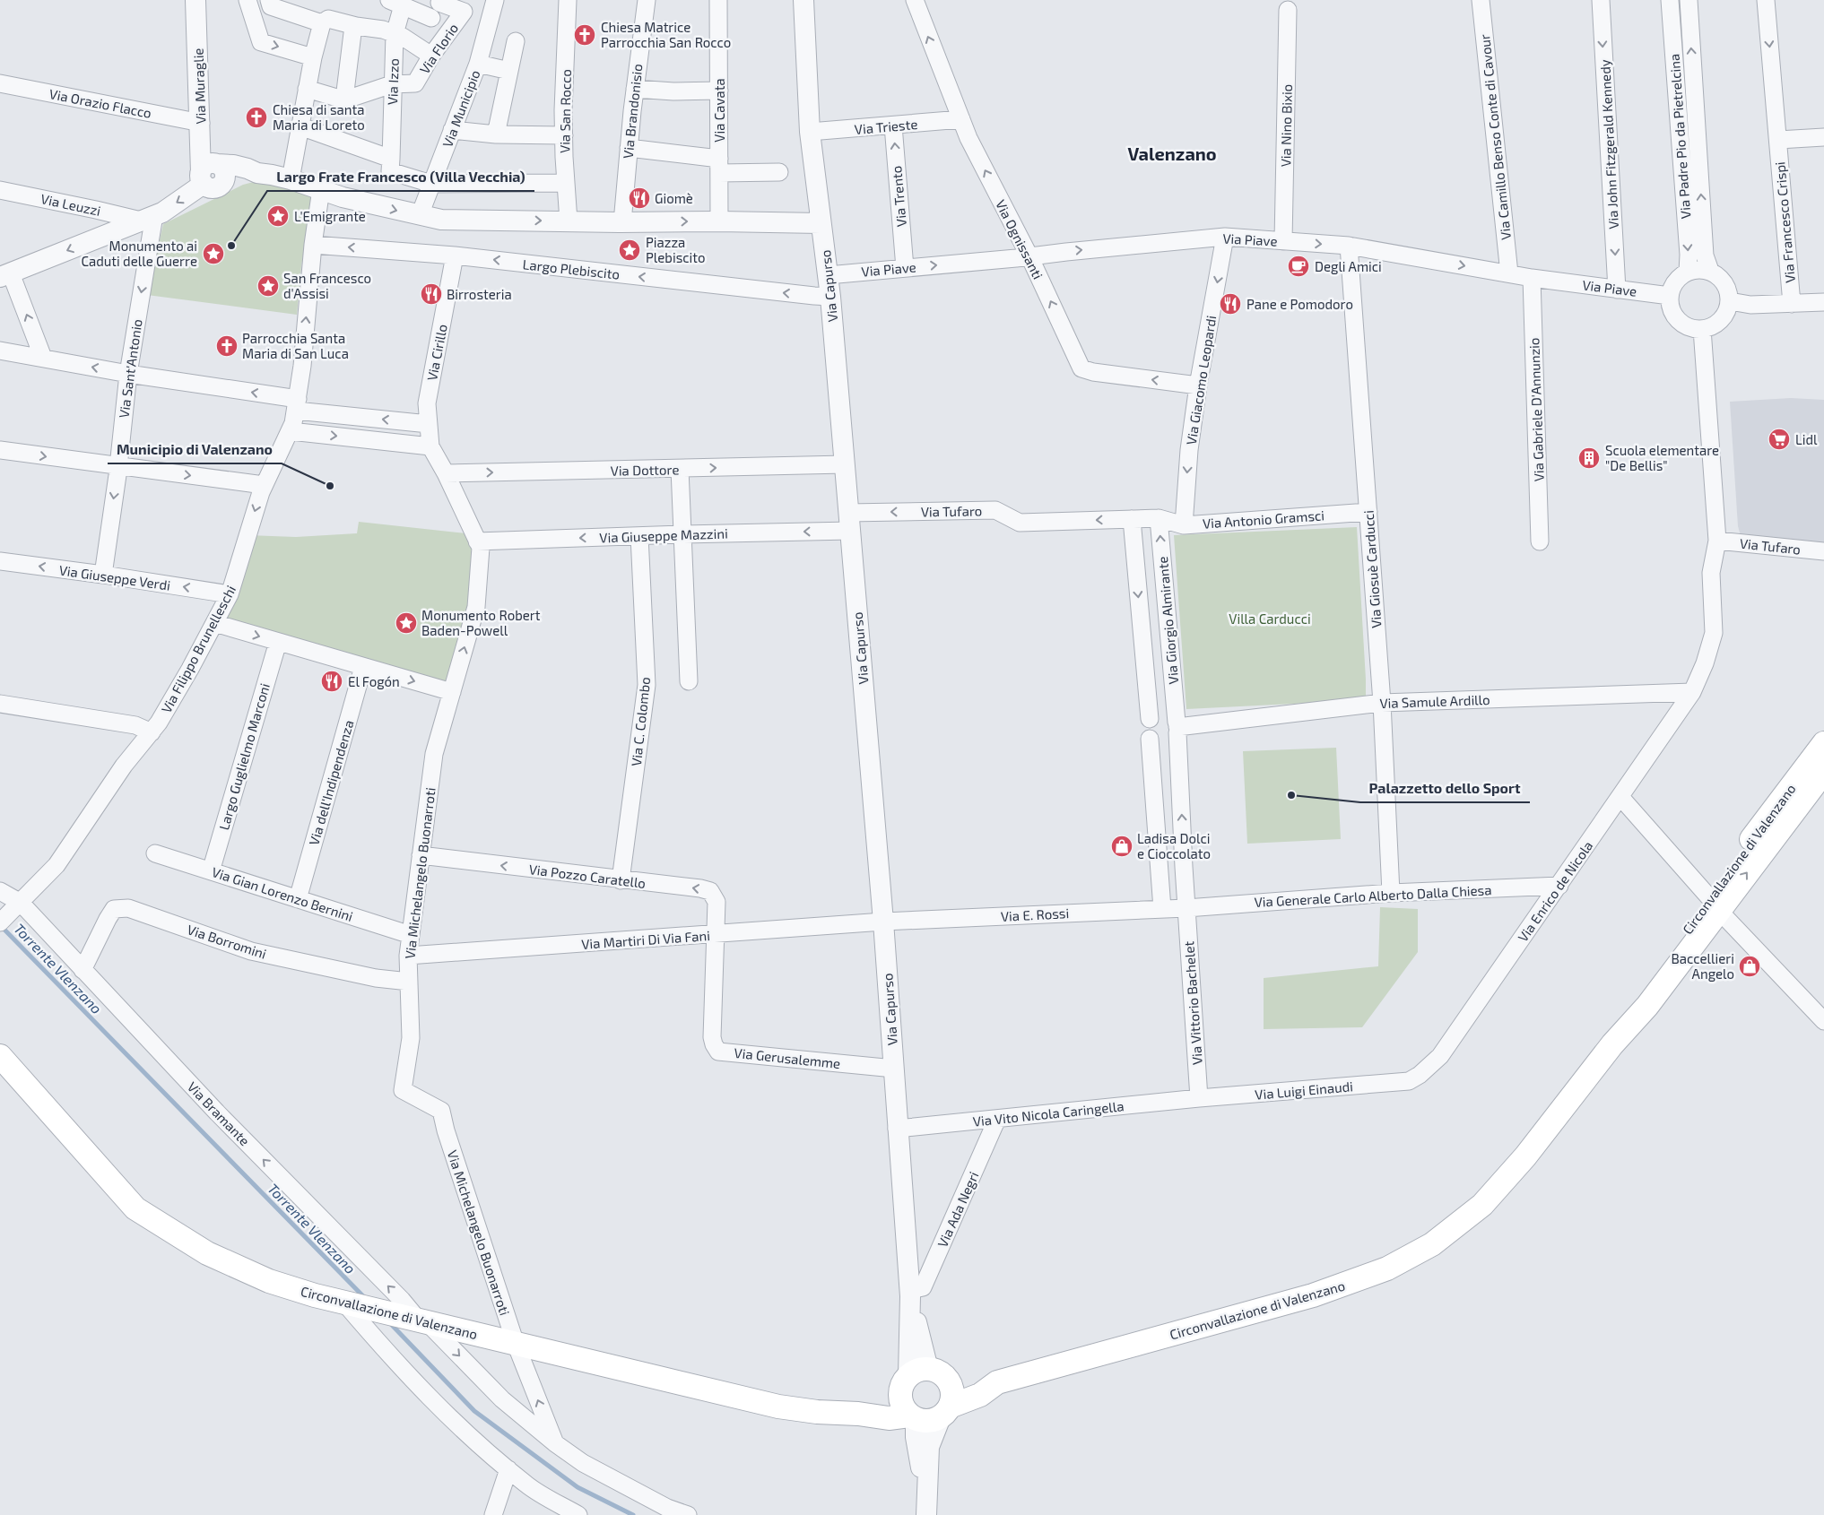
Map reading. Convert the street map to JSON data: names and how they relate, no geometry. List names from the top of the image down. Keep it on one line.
{"streets":{"main road":["Circonvallazione di Valenzano"],"street":["Via Florio","Via Izzo","Via Muraglie","Via Orazio Flacco","Via Municipio","Via Cavata","Via San Rocco","Via Brandonisio","Via Nino Bixio","Via Trieste","Via Padre Pio da Pietrelcina","Via Camillo Benso Conte di Cavour","Via John Fitzgerald Kennedy","Via Trento","Via Leuzzi","Via Francesco Crispi","Via Ognissanti","Via Piave","Largo Plebiscito","Via Capurso","Via Cirillo","Via Sant'Antonio","Via Giacomo Leopardi","Via Gabriele D'Annunzio","Via Dottore","Via Tufaro","Via Antonio Gramsci","Via Giuseppe Mazzini","Via Giosuè Carducci","Via Giuseppe Verdi","Via Giorgio Almirante","Via Filippo Brunelleschi","Via Samule Ardillo","Via C. Colombo","Largo Guglielmo Marconi","Via dell'Indipendenza","Via Michelangelo Buonarroti","Via Pozzo Caratello","Via Enrico de Nicola","Via Gian Lorenzo Bernini","Via Generale Carlo Alberto Dalla Chiesa","Via E. Rossi","Via Martiri Di Via Fani","Via Borromini","Via Vittorio Bachelet","Via Gerusalemme","Via Luigi Einaudi","Via Bramante","Via Vito Nicola Caringella","Via Ada Negri"]},"crossings":[["Via Florio","Via Izzo"],["Via Muraglie","Via Orazio Flacco"],["Via Nino Bixio","Via Piave"],["Via Trieste","Via Trento"],["Via Trieste","Via Ognissanti"],["Via Trieste","Via Capurso"],["Via Padre Pio da Pietrelcina","Via Piave"],["Via Padre Pio da Pietrelcina","Via Enrico de Nicola"],["Via Camillo Benso Conte di Cavour","Via Piave"],["Via John Fitzgerald Kennedy","Via Piave"],["Via Trento","Via Piave"],["Via Leuzzi","Via Sant'Antonio"],["Via Ognissanti","Via Piave"],["Via Ognissanti","Via Giacomo Leopardi"],["Via Piave","Via Capurso"],["Via Piave","Via Giacomo Leopardi"],["Via Piave","Via Gabriele D'Annunzio"],["Via Piave","Via Giosuè Carducci"],["Via Piave","Via Enrico de Nicola"],["Largo Plebiscito","Via Capurso"],["Largo Plebiscito","Via Cirillo"],["Largo Plebiscito","Via Filippo Brunelleschi"],["Via Capurso","Via Dottore"],["Via Capurso","Via Tufaro"],["Via Capurso","Via Giuseppe Mazzini"],["Via Capurso","Circonvallazione di Valenzano"],["Via Capurso","Via E. Rossi"],["Via Capurso","Via Martiri Di Via Fani"],["Via Capurso","Via Gerusalemme"],["Via Capurso","Via Vito Nicola Caringella"],["Via Capurso","Via Ada Negri"],["Via Sant'Antonio","Via Giuseppe Verdi"],["Via Giacomo Leopardi","Via Antonio Gramsci"],["Via Tufaro","Via Antonio Gramsci"],["Via Tufaro","Via Giuseppe Mazzini"],["Via Tufaro","Via Giorgio Almirante"],["Via Tufaro","Via Enrico de Nicola"],["Via Antonio Gramsci","Via Giosuè Carducci"],["Via Antonio Gramsci","Via Giorgio Almirante"],["Via Giuseppe Mazzini","Via C. Colombo"],["Via Giosuè Carducci","Via Samule Ardillo"],["Via Giosuè Carducci","Via Generale Carlo Alberto Dalla Chiesa"],["Via Giuseppe Verdi","Via Filippo Brunelleschi"],["Via Giorgio Almirante","Via Samule Ardillo"],["Via Giorgio Almirante","Via Generale Carlo Alberto Dalla Chiesa"],["Via Giorgio Almirante","Via E. Rossi"],["Via Giorgio Almirante","Via Vittorio Bachelet"],["Via Filippo Brunelleschi","Via Bramante"],["Via Samule Ardillo","Via Enrico de Nicola"],["Via C. Colombo","Via Pozzo Caratello"],["Largo Guglielmo Marconi","Via Gian Lorenzo Bernini"],["Via dell'Indipendenza","Via Gian Lorenzo Bernini"],["Circonvallazione di Valenzano","Via Michelangelo Buonarroti"],["Circonvallazione di Valenzano","Via Bramante"],["Via Michelangelo Buonarroti","Via Pozzo Caratello"],["Via Michelangelo Buonarroti","Via Gian Lorenzo Bernini"],["Via Michelangelo Buonarroti","Via Martiri Di Via Fani"],["Via Michelangelo Buonarroti","Via Borromini"],["Via Pozzo Caratello","Via Martiri Di Via Fani"],["Via Pozzo Caratello","Via Gerusalemme"],["Via Enrico de Nicola","Via Generale Carlo Alberto Dalla Chiesa"],["Via Enrico de Nicola","Via Luigi Einaudi"],["Via Generale Carlo Alberto Dalla Chiesa","Via E. Rossi"],["Via Generale Carlo Alberto Dalla Chiesa","Via Vittorio Bachelet"],["Via E. Rossi","Via Martiri Di Via Fani"],["Via E. Rossi","Via Vittorio Bachelet"],["Via Martiri Di Via Fani","Via Gerusalemme"],["Via Borromini","Via Bramante"],["Via Vittorio Bachelet","Via Luigi Einaudi"],["Via Vittorio Bachelet","Via Vito Nicola Caringella"],["Via Luigi Einaudi","Via Vito Nicola Caringella"],["Via Vito Nicola Caringella","Via Ada Negri"]],"one_way":["Via John Fitzgerald Kennedy","Via Trento","Via Francesco Crispi","Via Ognissanti","Via Piave","Via Sant'Antonio","Via Giacomo Leopardi","Via Dottore","Via Tufaro","Via Giuseppe Mazzini","Via Pozzo Caratello"],"districts":["Valenzano"],"water":["Torrente Vlenzano"],"parks":["Villa Carducci"],"places":{"church":["Chiesa Matrice Parrocchia San Rocco","Chiesa di santa Maria di Loreto","Parrocchia Santa Maria di San Luca"],"restaurant":["Giomè","Birrosteria","Pane e Pomodoro","El Fogón"],"place":["L'Emigrante","Piazza Plebiscito","Monumento ai Caduti delle Guerre","San Francesco d'Assisi","Monumento Robert Baden-Powell"],"other":["Largo Frate Francesco (Villa Vecchia)","Municipio di Valenzano","Palazzetto dello Sport"],"cafe":["Degli Amici"],"supermarket":["Lidl"],"building":["Scuola elementare \"De Bellis\""],"shop":["Ladisa Dolci e Cioccolato","Baccellieri Angelo"]}}
